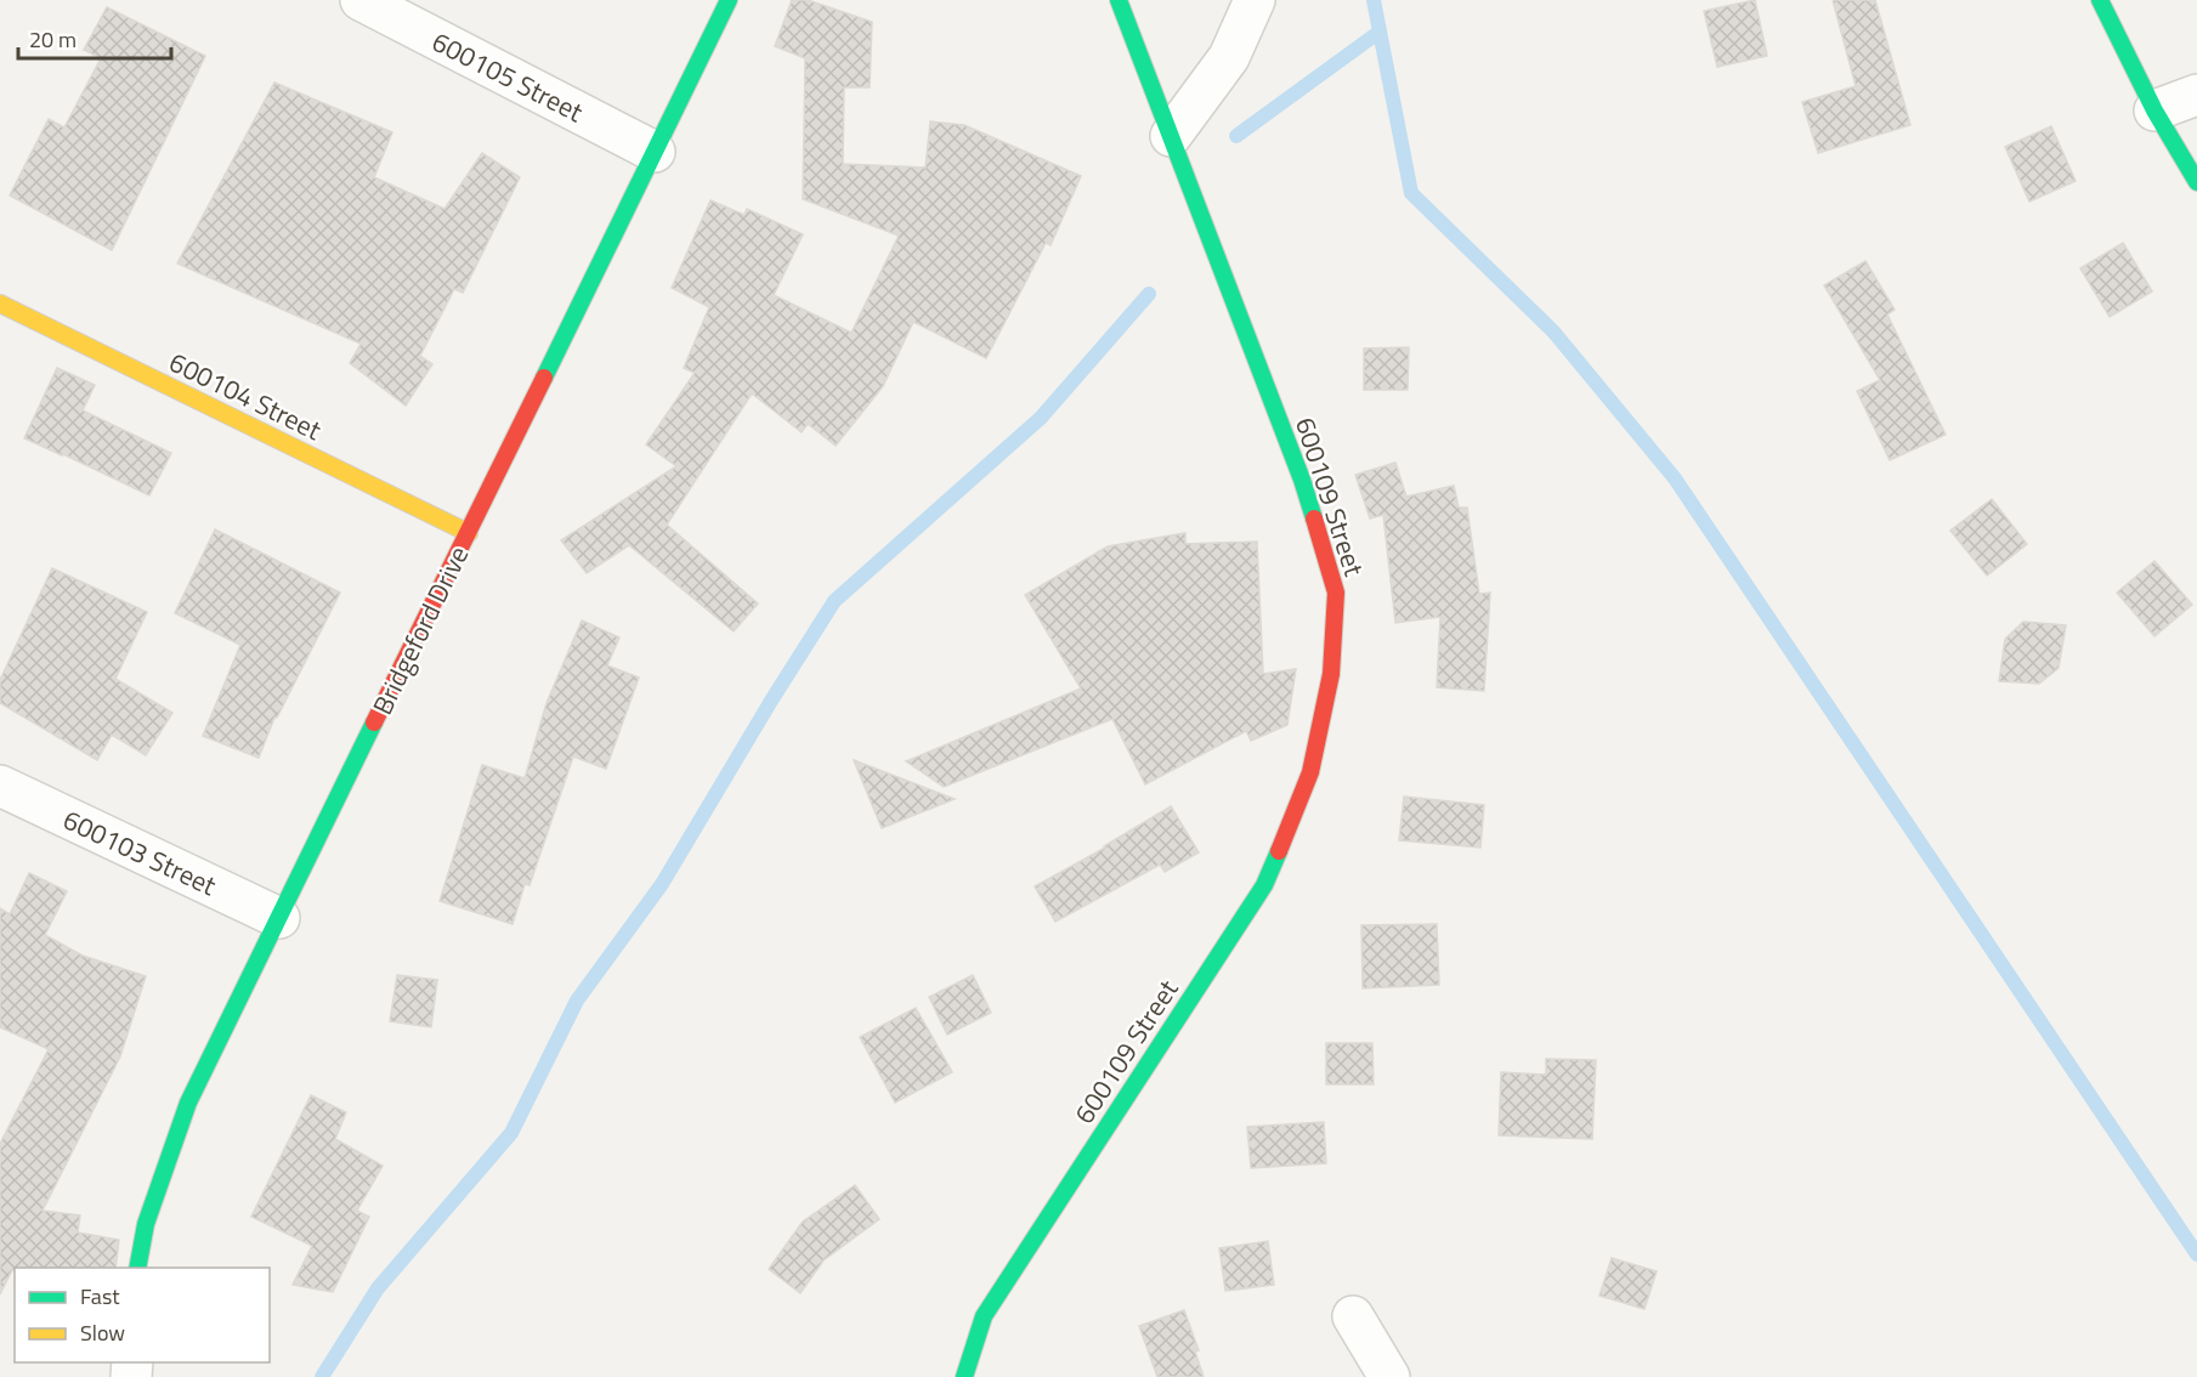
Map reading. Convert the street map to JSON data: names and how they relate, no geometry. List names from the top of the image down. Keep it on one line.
{"streets":{"street":["600105 Street","600104 Street","600109 Street","Bridgeford Drive","600103 Street"]},"crossings":[["600105 Street","Bridgeford Drive"],["600104 Street","Bridgeford Drive"],["Bridgeford Drive","600103 Street"]],"legend":["Fast","Slow"],"scale_bar":"20 m"}
